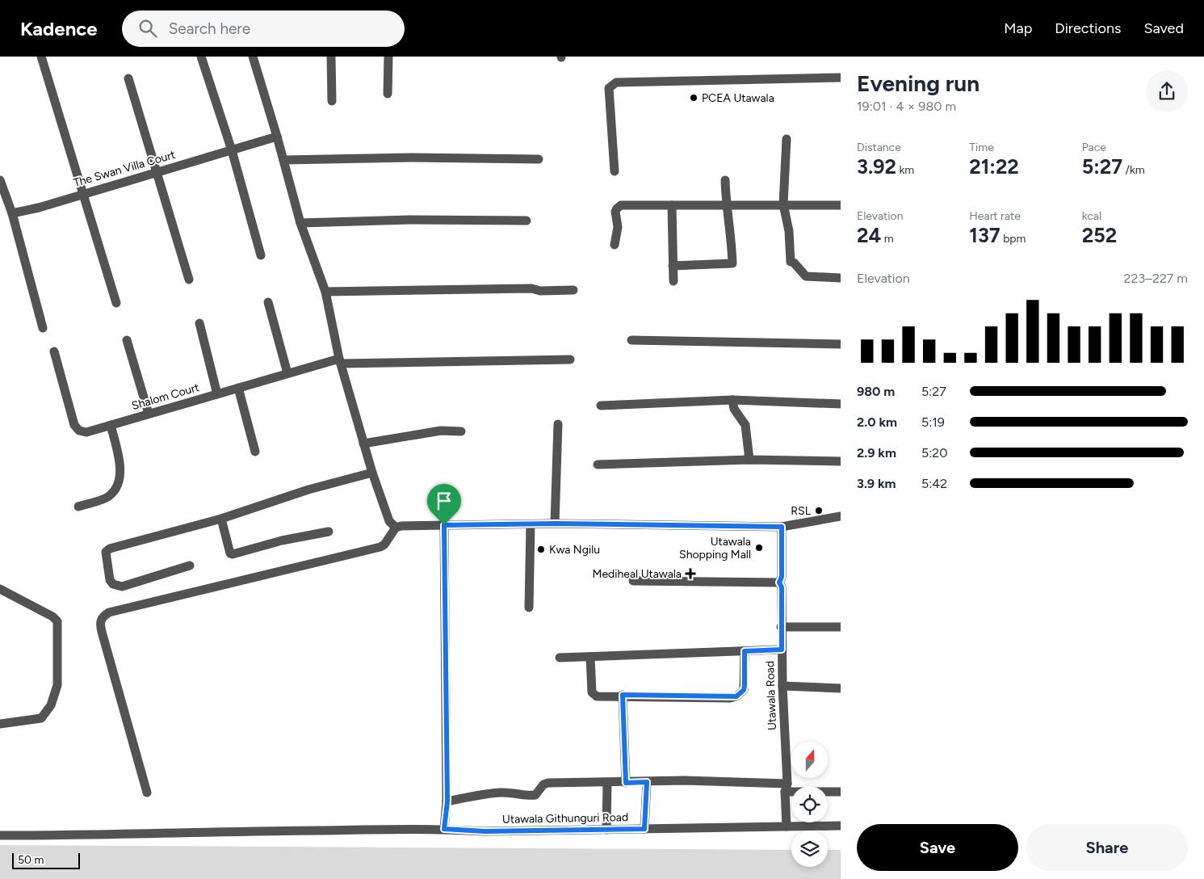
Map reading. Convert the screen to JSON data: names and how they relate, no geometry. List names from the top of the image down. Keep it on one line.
{"streets":{"street":["The Swan Villa Court","Shalom Court","Utawala Road","Utawala Githunguri Road"]},"crossings":[["Utawala Road","Utawala Githunguri Road"]],"places":{"other":["PCEA Utawala","RSL","Utawala Shopping Mall","Kwa Ngilu"],"health":["Mediheal Utawala"]},"scale_bar":"50 m","north":"top","page":{"header":"Kadence","search":"Search here","nav":["Map","Directions","Saved"],"heading":["Evening run","19:01 · 4 × 980 m"],"stats":[["Distance","3.92 km"],["Time","21:22"],["Pace","5:27 /km"],["Elevation","24 m"],["Heart rate","137 bpm"],["kcal","252"]],"chart":["Elevation","223–227 m"],"list":[{"name":"980 m","note":"5:27"},{"name":"2.0 km","note":"5:19"},{"name":"2.9 km","note":"5:20"},{"name":"3.9 km","note":"5:42"}],"buttons":["Save","Share"],"scale":"50 m"}}
